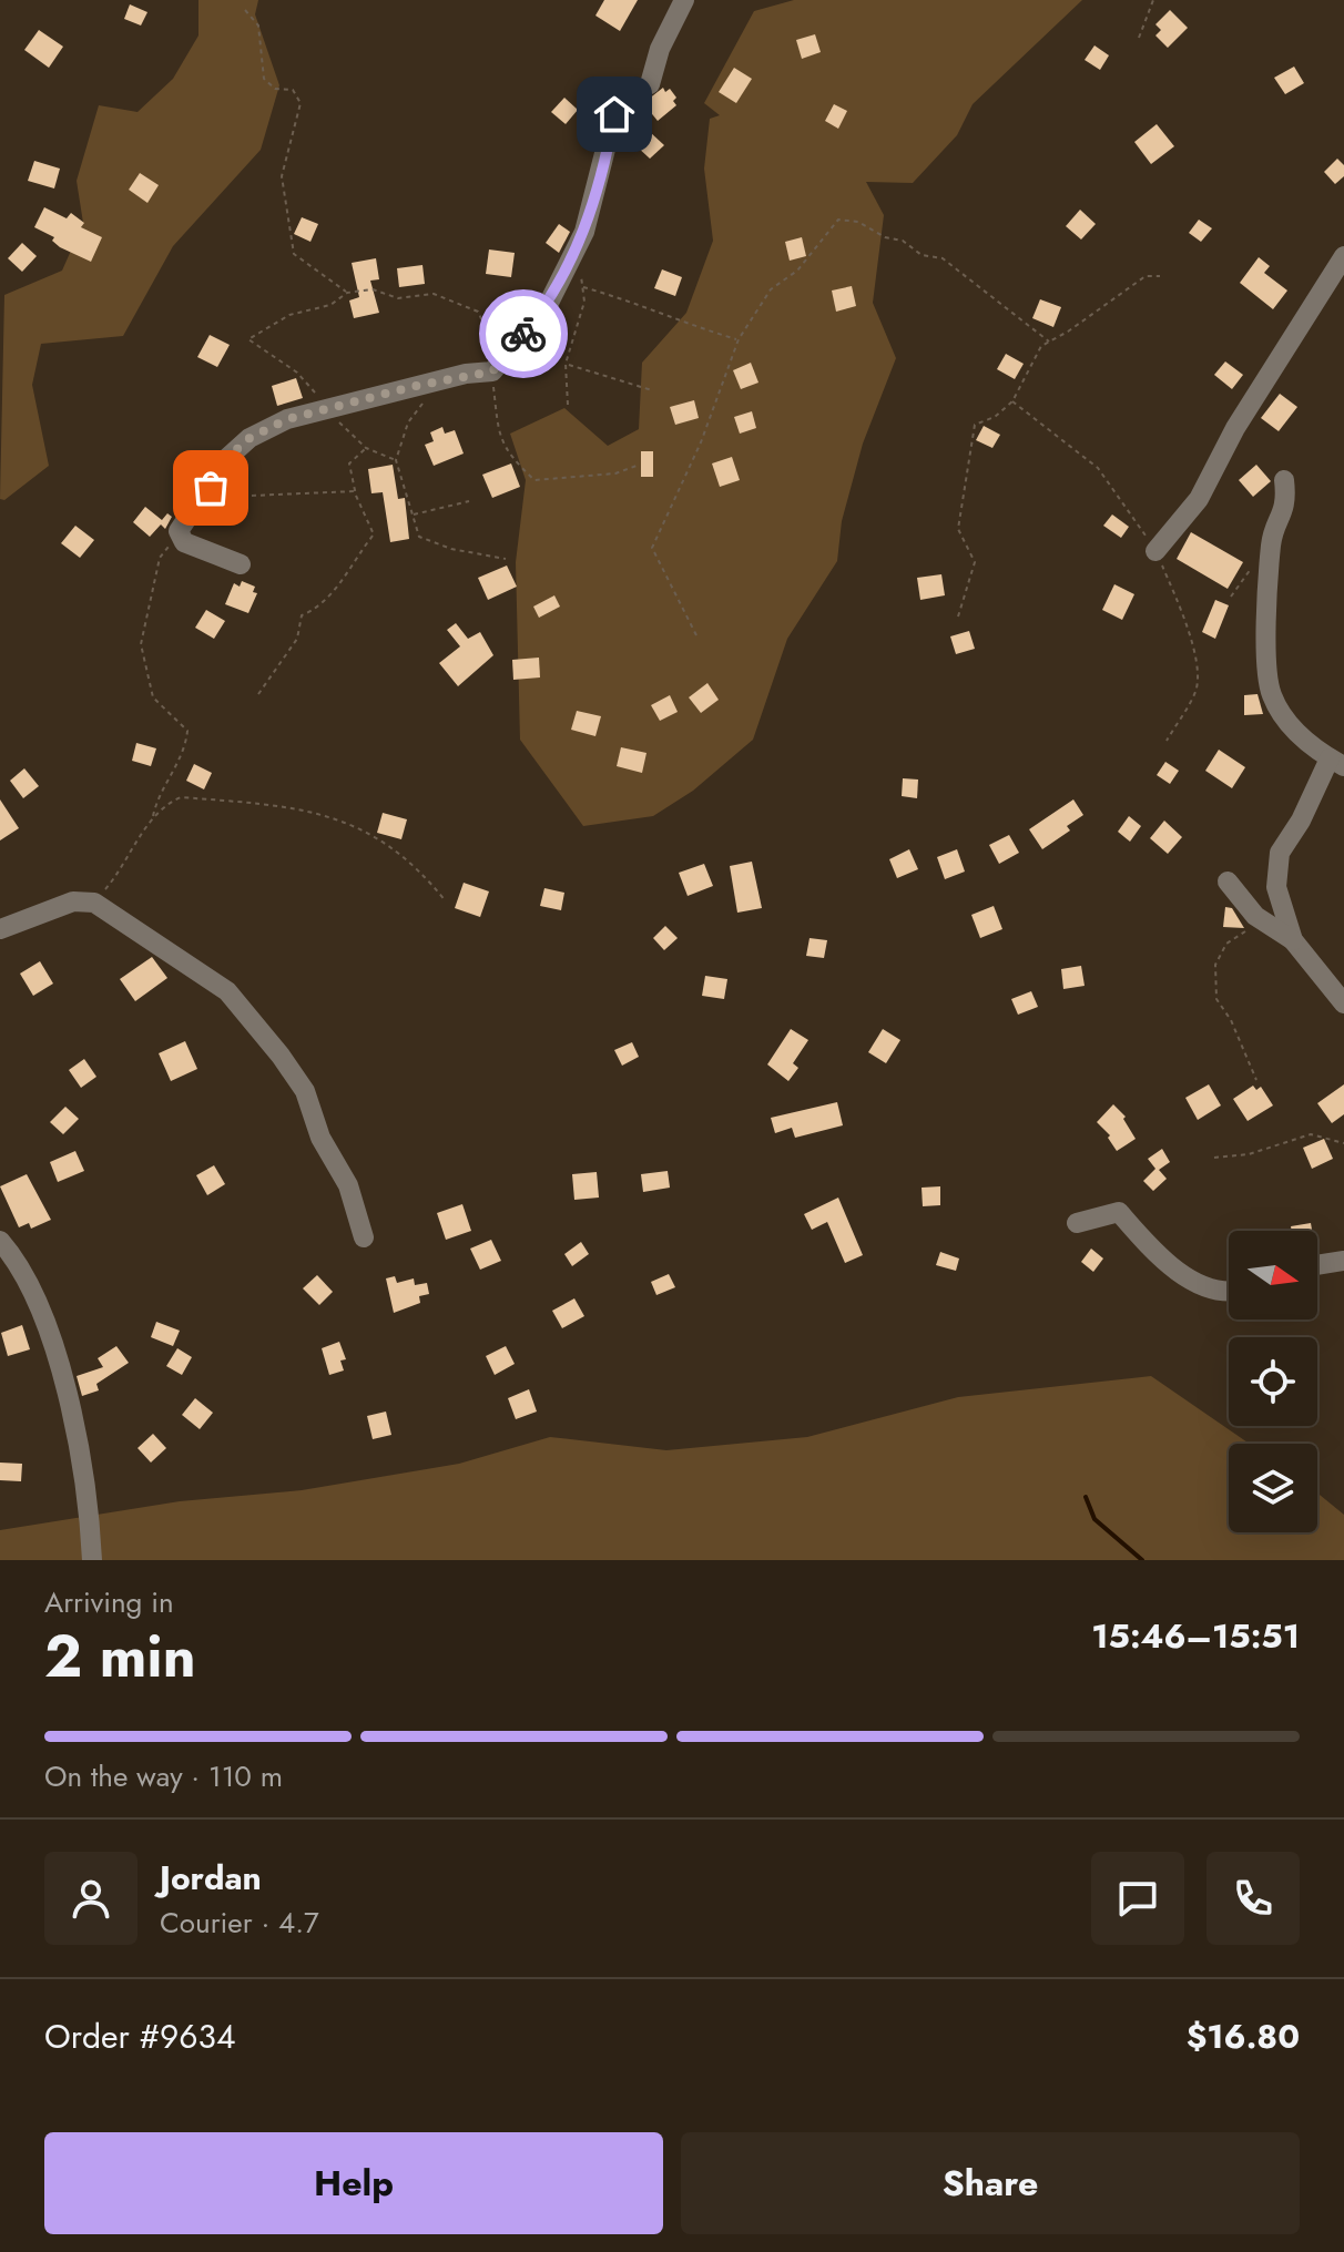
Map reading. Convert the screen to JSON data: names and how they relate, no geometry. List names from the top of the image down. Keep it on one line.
{"north":"right","page":{"heading":["2 min","Arriving in","15:46–15:51"],"panel":["Jordan","Courier · 4.7","Order #9634","$16.80"],"bar":"On the way · 110 m","buttons":["Help","Share"]}}
